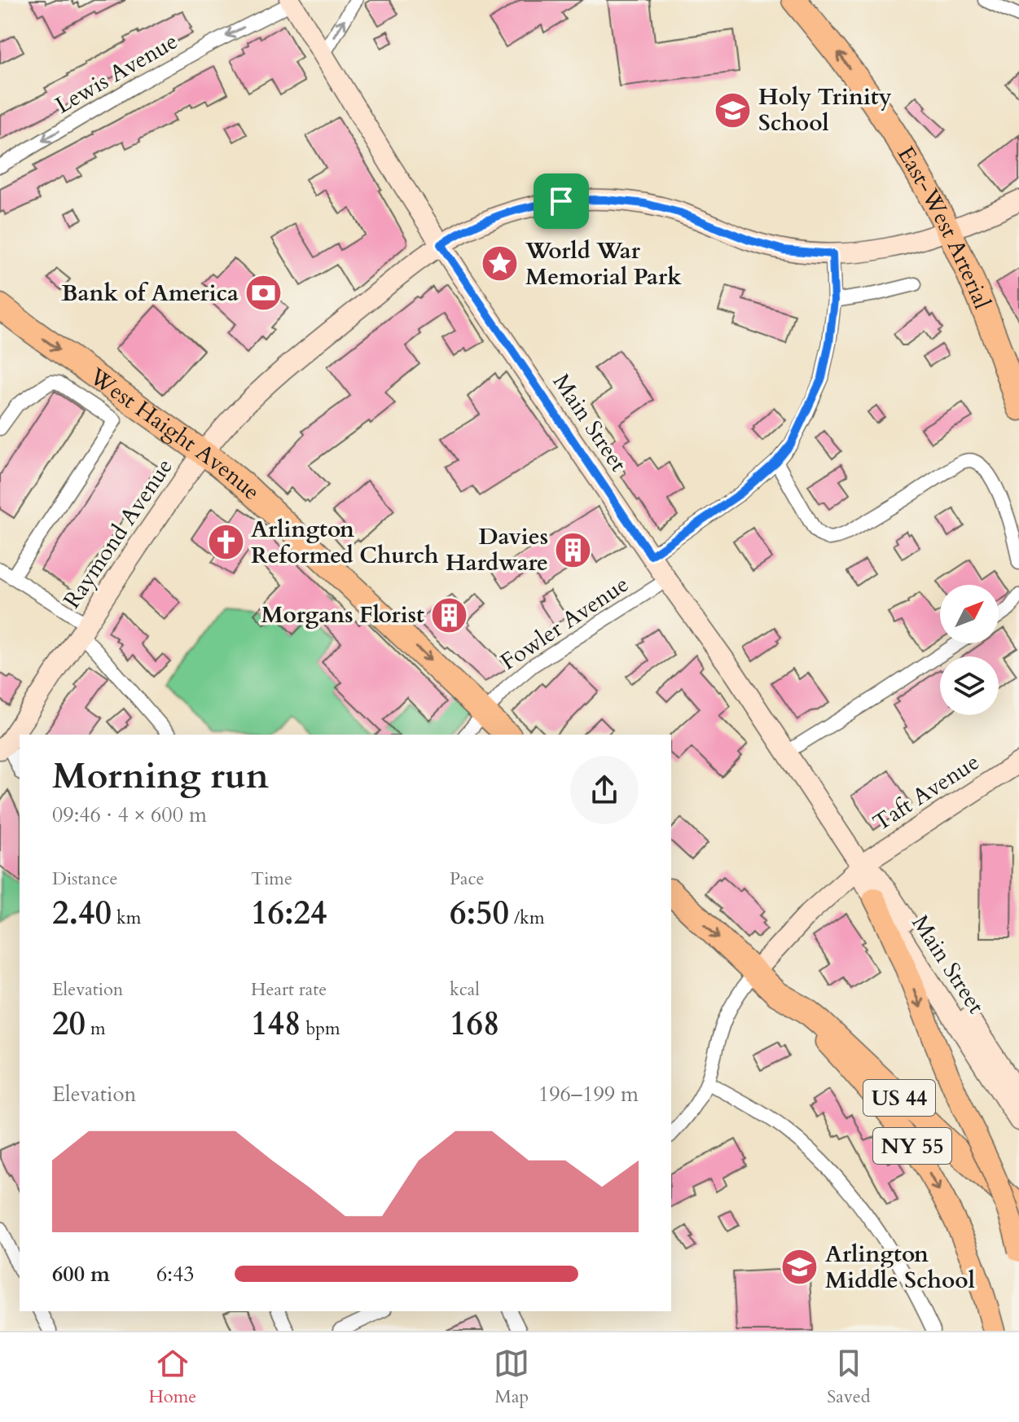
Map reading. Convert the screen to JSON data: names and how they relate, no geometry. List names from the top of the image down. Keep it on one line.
{"streets":{"highway":["East-West Arterial","West Haight Avenue","US 44"],"main road":["NY 55"],"street":["Lewis Avenue","Main Street","Raymond Avenue","Fowler Avenue","Taft Avenue"]},"crossings":[["Lewis Avenue","Main Street"],["East-West Arterial","Raymond Avenue"],["Main Street","Raymond Avenue"],["Main Street","Fowler Avenue"],["Main Street","Taft Avenue"],["West Haight Avenue","Raymond Avenue"],["West Haight Avenue","Fowler Avenue"],["Taft Avenue","US 44"],["US 44","NY 55"]],"one_way":["Lewis Avenue","East-West Arterial","West Haight Avenue"],"places":{"school or university":["Holy Trinity School","Arlington Middle School"],"place":["World War Memorial Park"],"bank":["Bank of America"],"church":["Arlington Reformed Church"],"building":["Davies Hardware","Morgans Florist"]},"north":"top right","page":{"heading":["Morning run","09:46 · 4 × 600 m"],"stats":[["Distance","2.40 km"],["Time","16:24"],["Pace","6:50 /km"],["Elevation","20 m"],["Heart rate","148 bpm"],["kcal","168"]],"chart":["Elevation","196–199 m"],"list":[{"name":"600 m","note":"6:43"}],"tabs":["Home","Map","Saved"]}}
